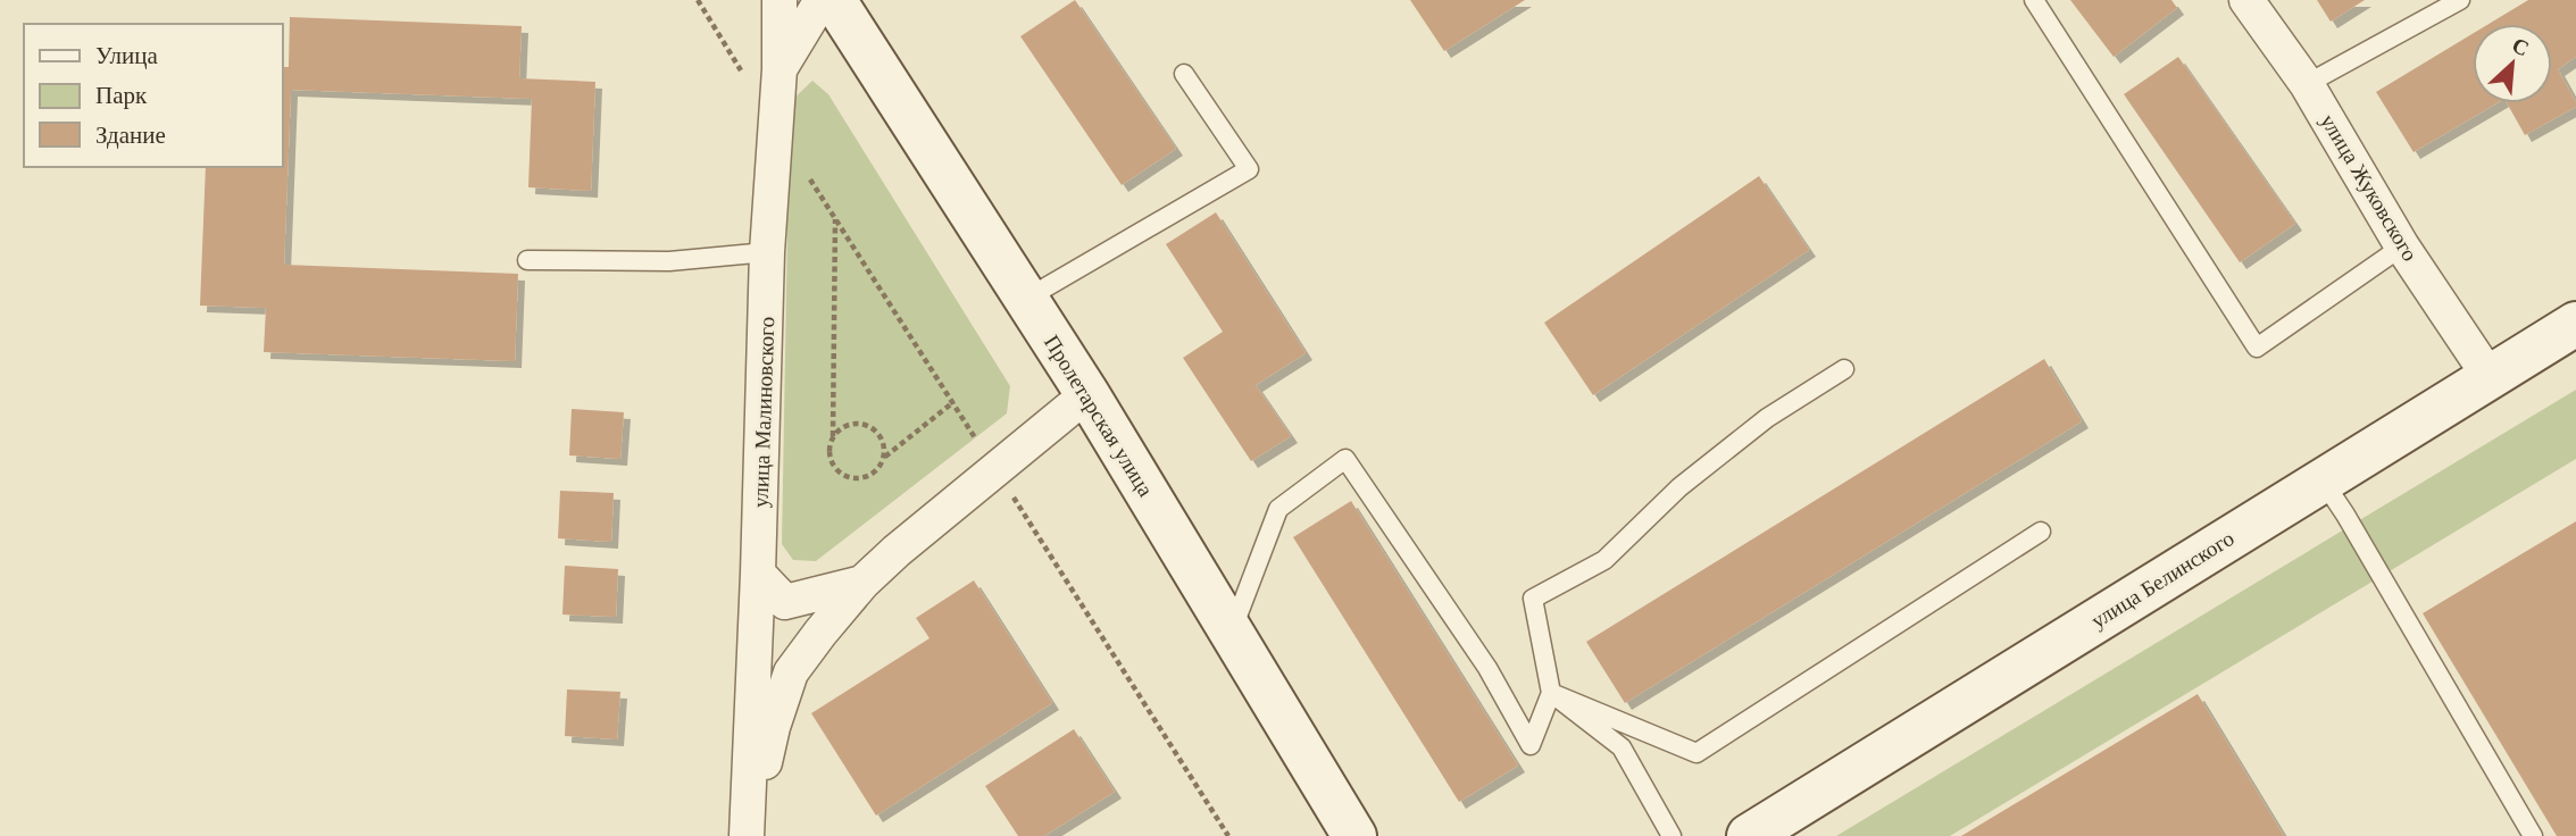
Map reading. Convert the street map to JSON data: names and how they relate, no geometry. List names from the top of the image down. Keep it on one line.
{"streets":{"main road":["Пролетарская улица","улица Белинского"],"street":["улица Жуковского","улица Малиновского"]},"crossings":[["улица Жуковского","улица Белинского"]],"legend":["Улица","Парк","Здание"],"north":"top right"}
